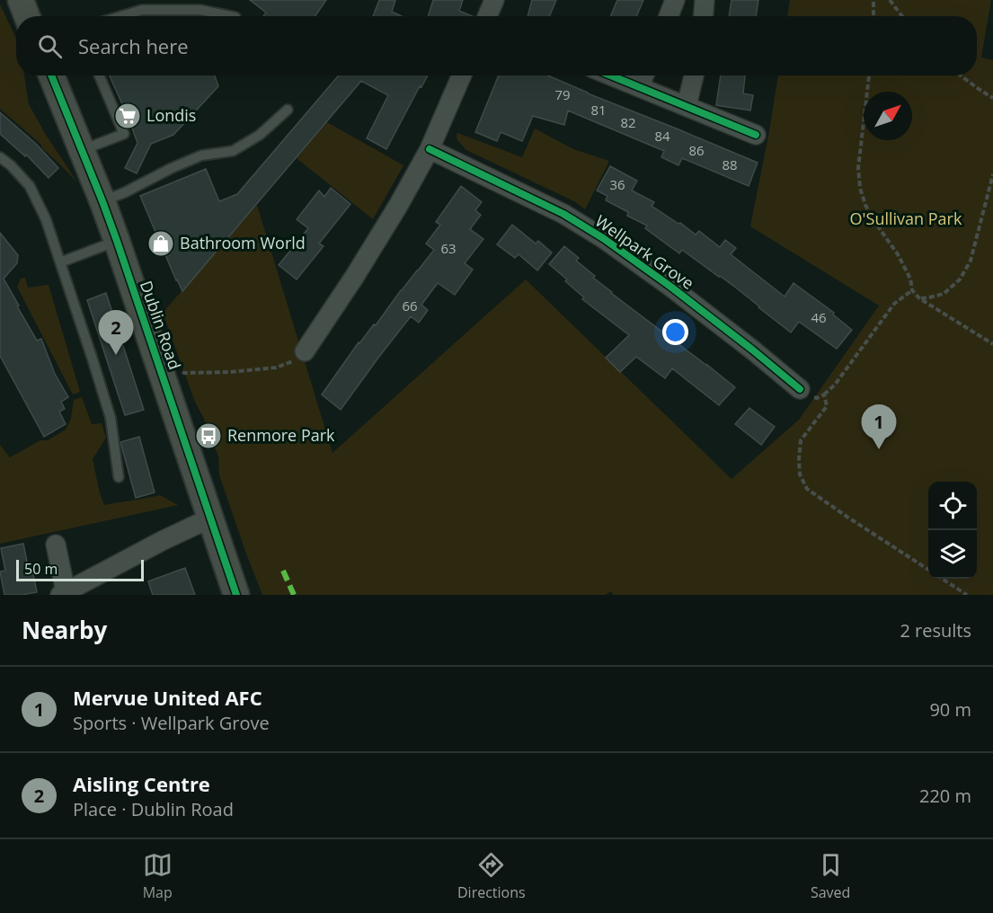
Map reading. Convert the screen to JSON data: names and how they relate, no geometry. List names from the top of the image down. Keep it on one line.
{"streets":{"main road":["Dublin Road"],"street":["Wellpark Grove"]},"parks":["O'Sullivan Park"],"places":{"supermarket":["Londis"],"shop":["Bathroom World"],"bus stop":["Renmore Park"]},"house_numbers":["79","81","82","84","86","88","36","63","66","46"],"scale_bar":"50 m","north":"top right","page":{"search":"Search here","pins":["2","1"],"scale":"50 m","heading":["Nearby","2 results"],"list":[{"mark":"1","name":"Mervue United AFC","note":"Sports · Wellpark Grove","value":"90 m"},{"mark":"2","name":"Aisling Centre","note":"Place · Dublin Road","value":"220 m"}],"nav":["Map","Directions","Saved"]}}
